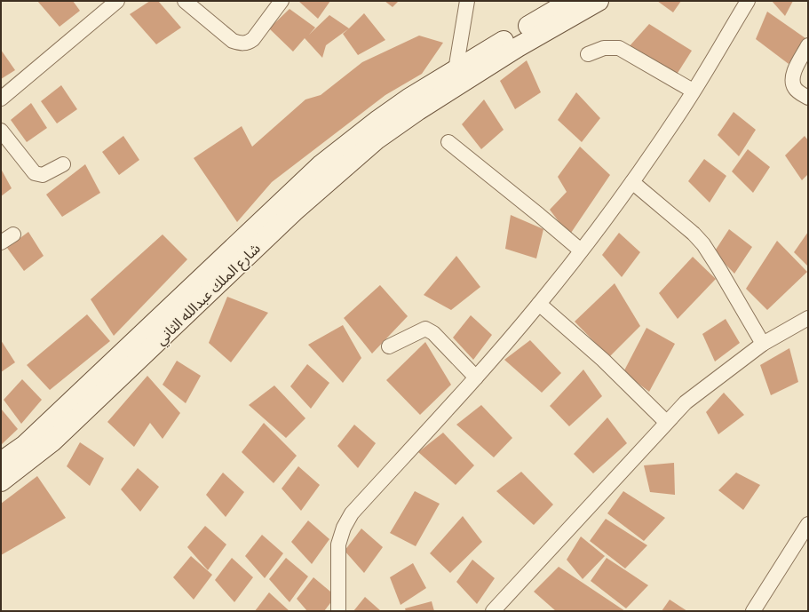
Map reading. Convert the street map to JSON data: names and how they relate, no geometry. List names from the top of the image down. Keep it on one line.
{"streets":{"main road":["شارع الملك عبدالله الثاني"]}}
